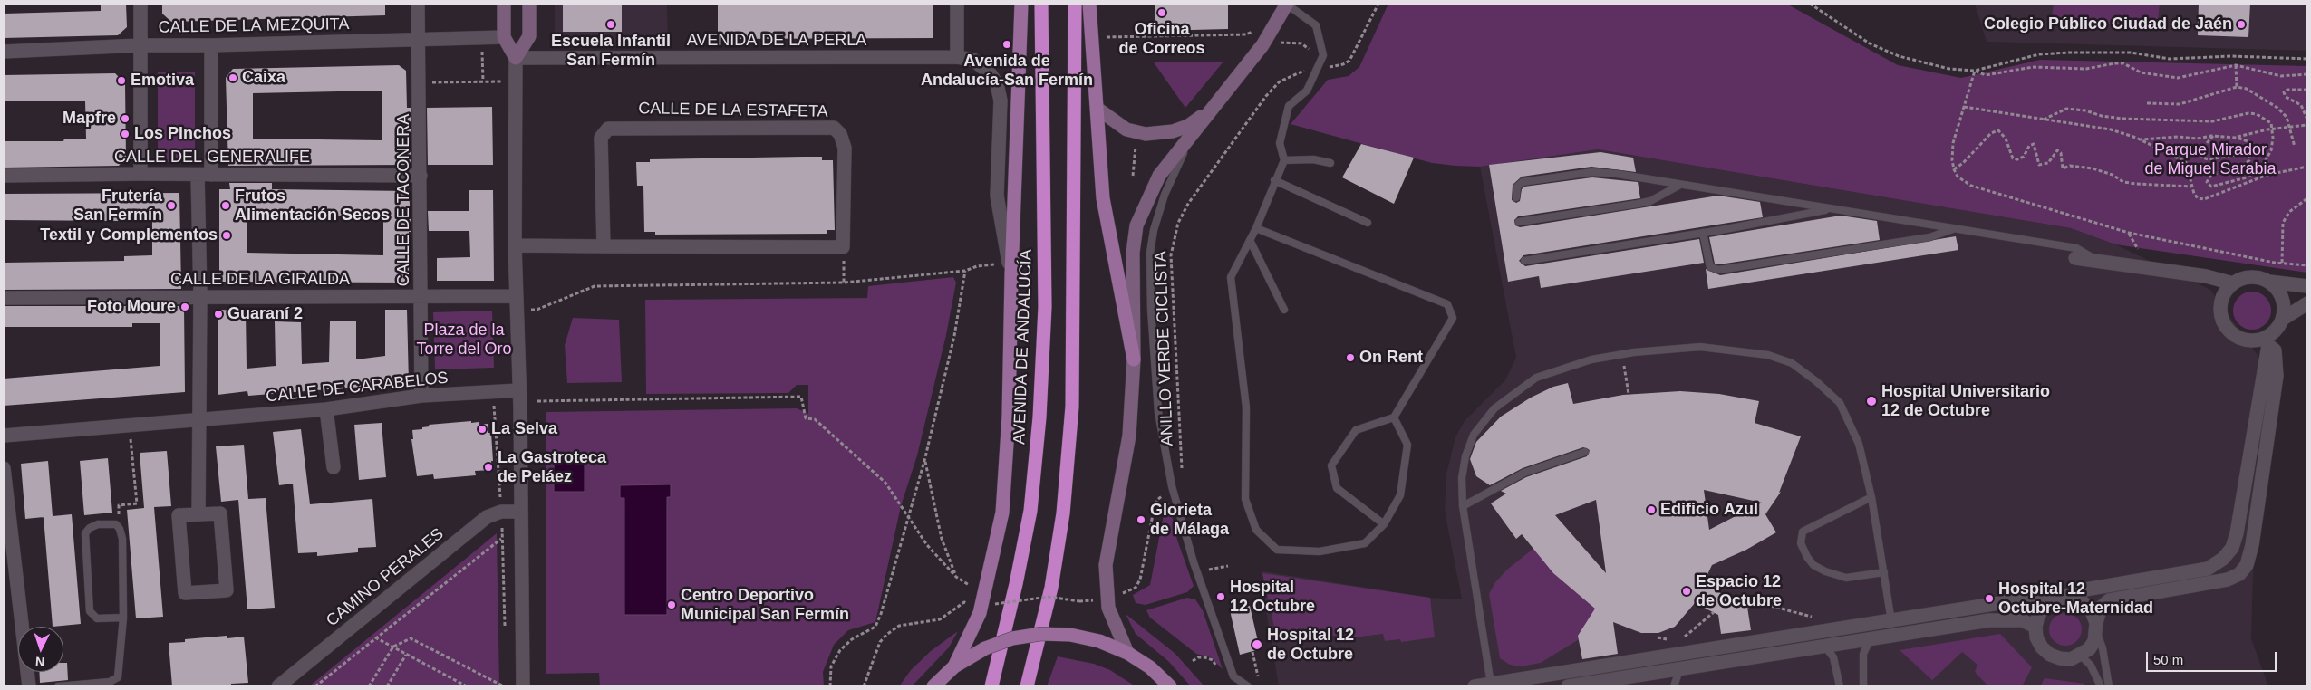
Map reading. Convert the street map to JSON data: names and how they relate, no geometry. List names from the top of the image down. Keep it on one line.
{"streets":{"highway":["AVENIDA DE ANDALUCÍA"],"street":["CALLE DE LA MEZQUITA","AVENIDA DE LA PERLA","CALLE DE LA ESTAFETA","CALLE DEL GENERALIFE","CALLE DE TACONERA","CALLE DE LA GIRALDA","CALLE DE CARABELOS","CAMINO PERALES"],"path":["ANILLO VERDE CICLISTA"]},"crossings":[["CALLE DE LA MEZQUITA","CALLE DE TACONERA"],["CALLE DEL GENERALIFE","CALLE DE TACONERA"],["CALLE DE TACONERA","CALLE DE LA GIRALDA"],["CALLE DE TACONERA","CALLE DE CARABELOS"]],"parks":["Parque Mirador de Miguel Sarabia","Plaza de la Torre del Oro"],"places":["Oficina de Correos","Escuela Infantil San Fermín","Colegio Público Ciudad de Jaén","Avenida de Andalucía-San Fermín","Caixa","Emotiva","Mapfre","Los Pinchos","Frutería San Fermín","Frutos Alimentación Secos","Textil y Complementos","Foto Moure","Guaraní 2","On Rent","Hospital Universitario 12 de Octubre","La Selva","La Gastroteca de Peláez","Edificio Azul","Glorieta de Málaga","Espacio 12 de Octubre","Hospital 12 Octubre","Hospital 12 Octubre-Maternidad","Centro Deportivo Municipal San Fermín","Hospital 12 de Octubre"],"scale_bar":"50 m","north":"bottom"}
